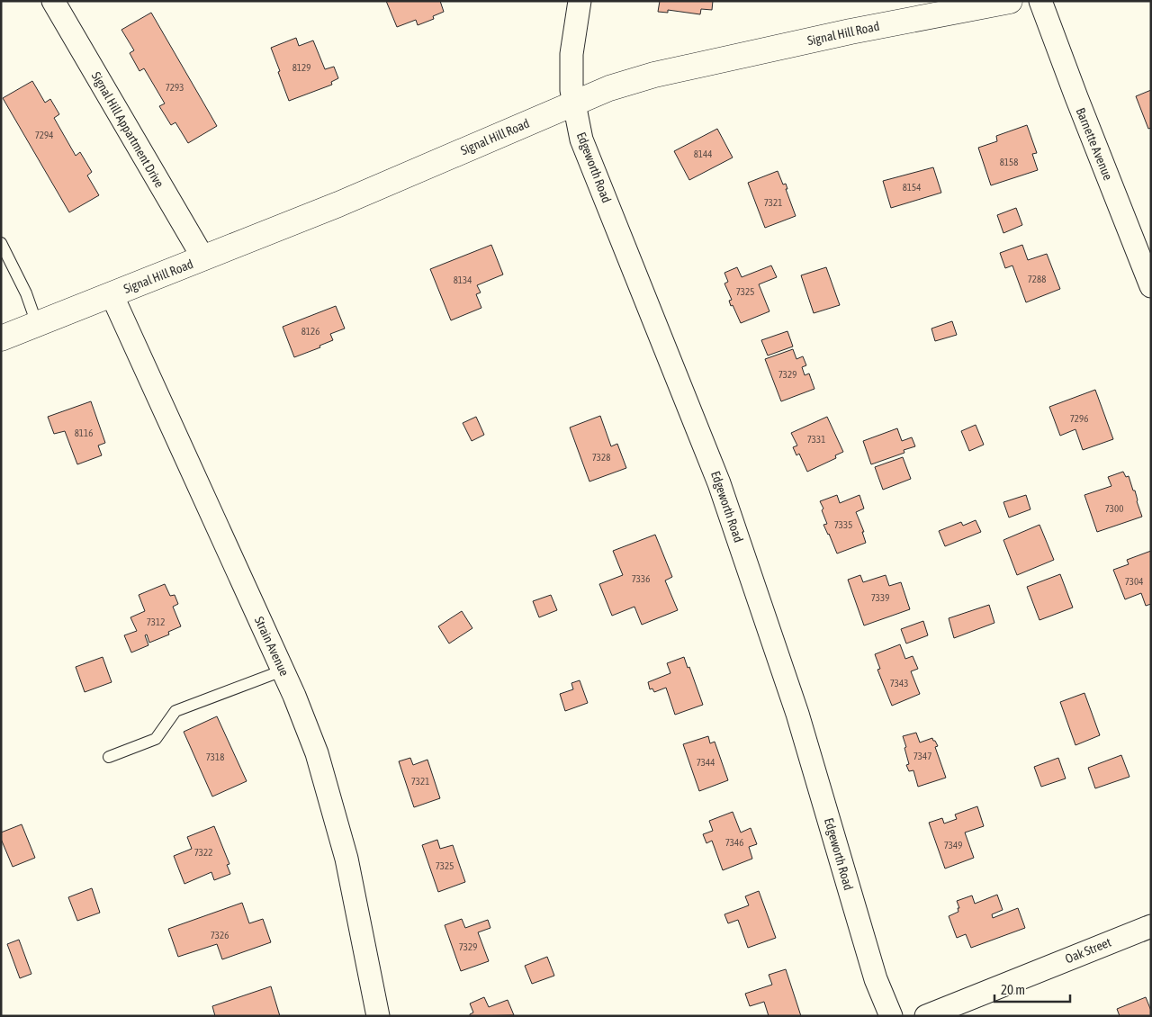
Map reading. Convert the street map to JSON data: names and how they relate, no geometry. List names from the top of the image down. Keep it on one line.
{"streets":{"street":["Signal Hill Road","Signal Hill Appartment Drive","Barnette Avenue","Edgeworth Road","Strain Avenue","Oak Street"]},"crossings":[["Signal Hill Road","Signal Hill Appartment Drive"],["Signal Hill Road","Edgeworth Road"],["Signal Hill Road","Strain Avenue"]],"house_numbers":["8129","7293","7294","8144","8158","8154","7321","7288","8134","7325","8126","7329","7296","8116","7331","7328","7300","7335","7336","7304","7339","7312","7343","7347","7318","7344","7321","7346","7349","7322","7325","7326","7329"],"scale_bar":"20 m"}
